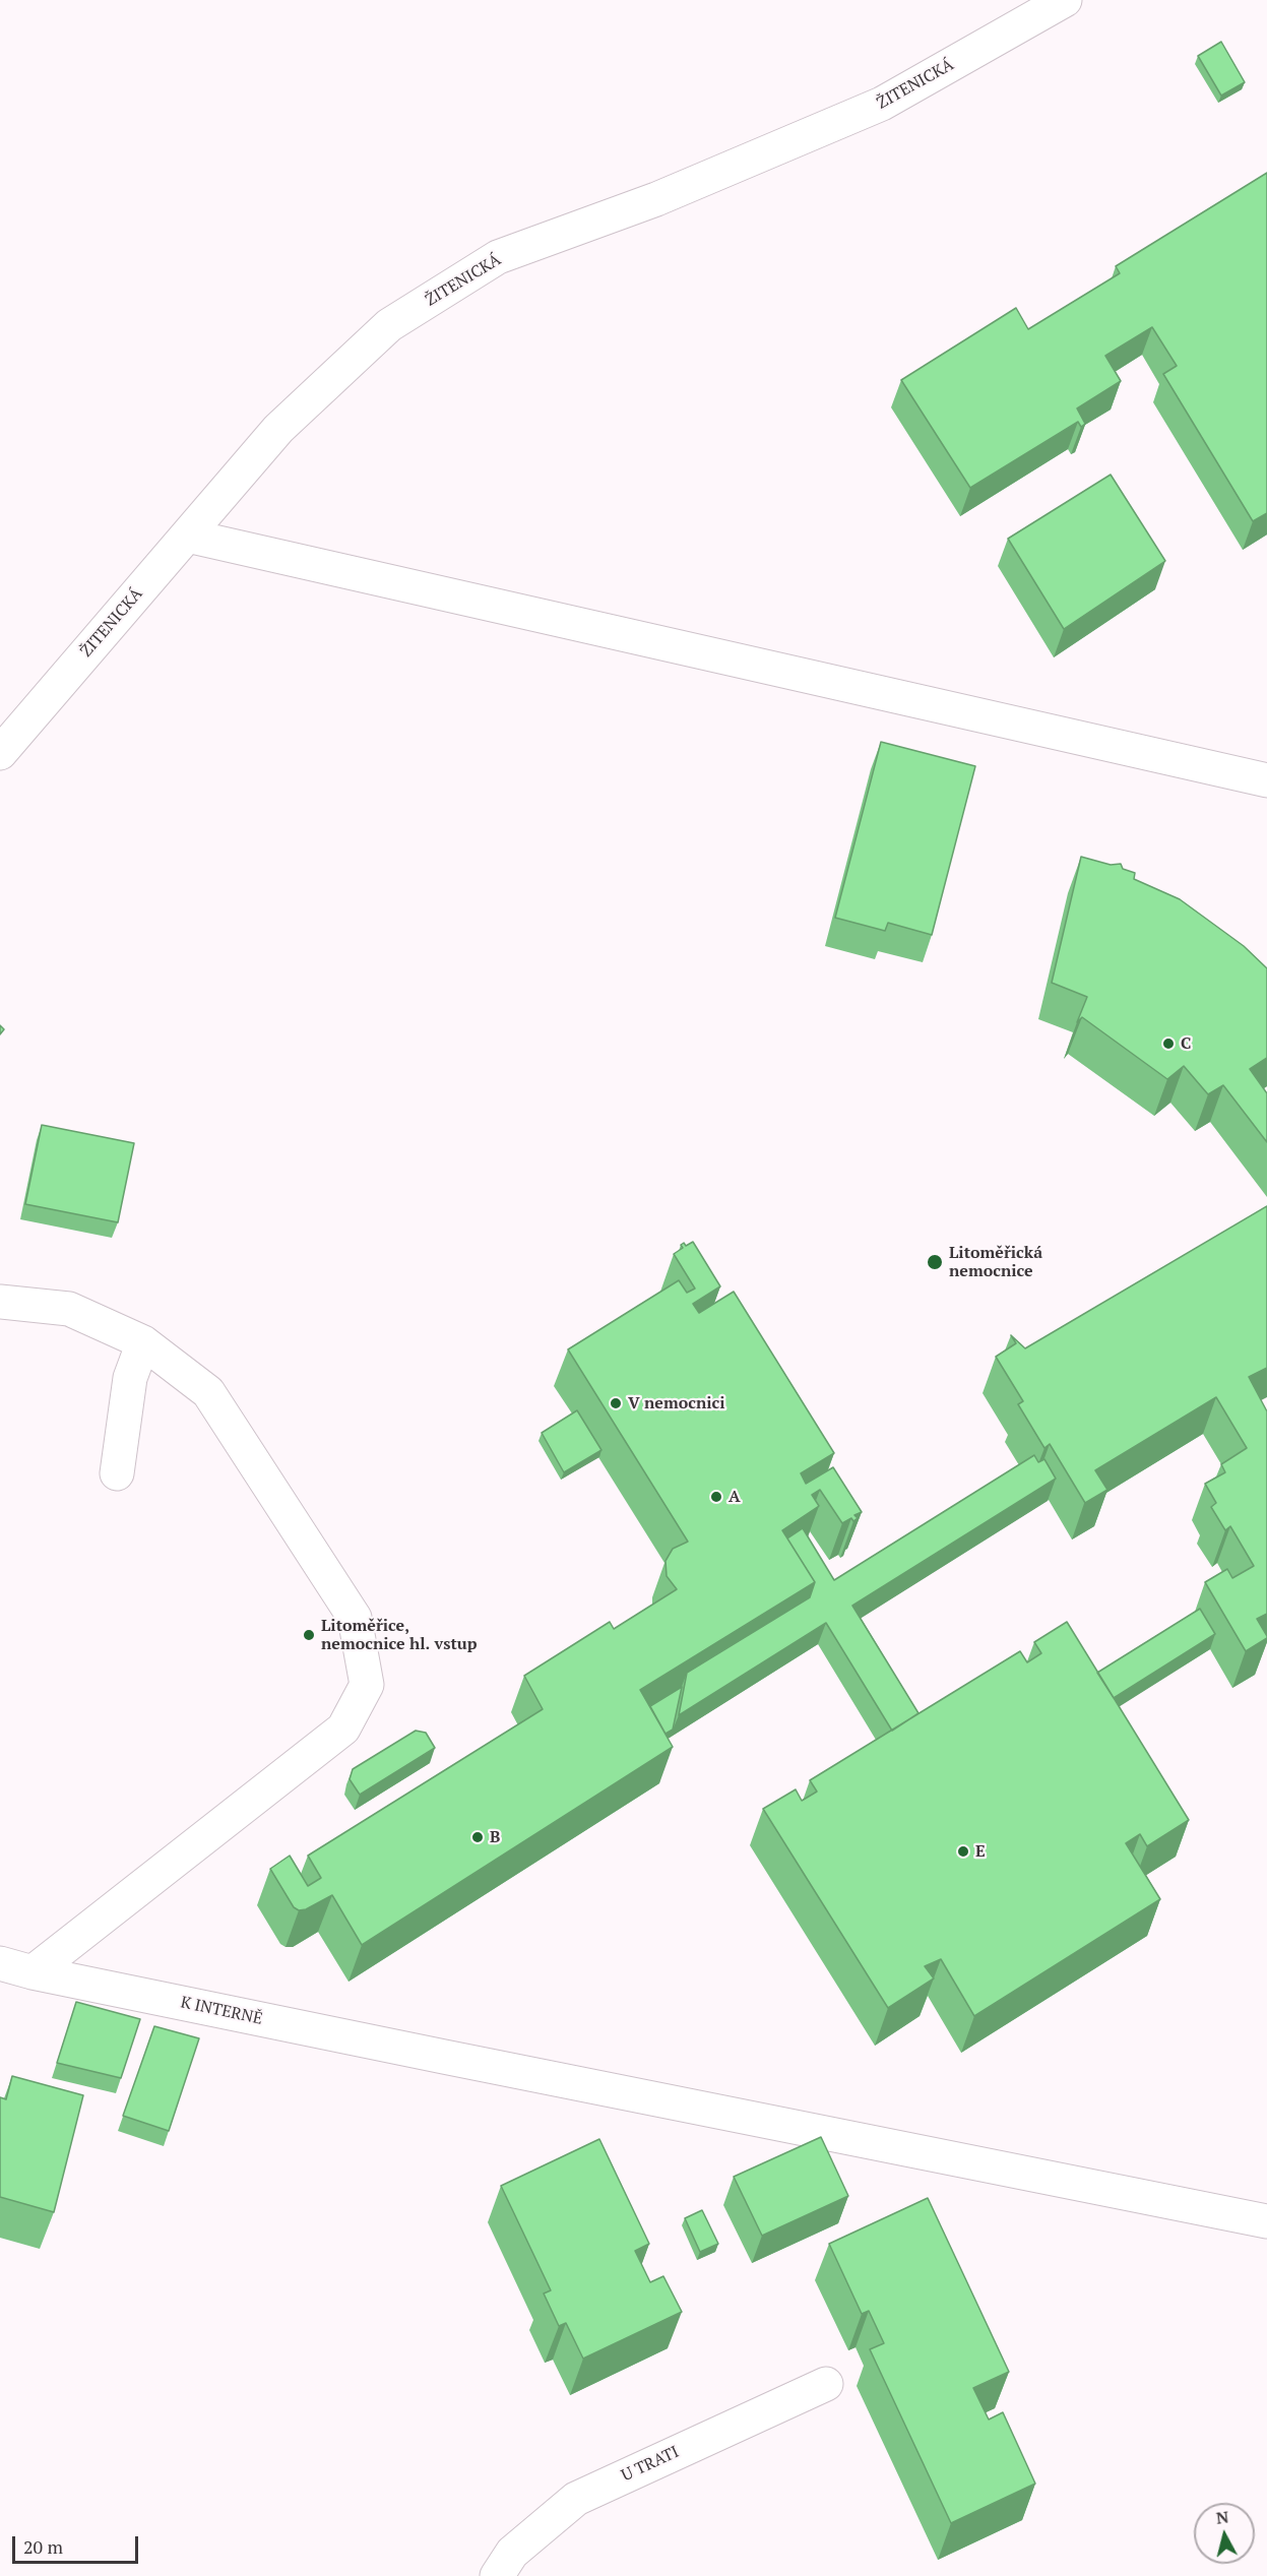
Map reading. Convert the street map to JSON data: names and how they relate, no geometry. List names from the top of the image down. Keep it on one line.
{"streets":{"street":["ŽITENICKÁ","K INTERNĚ","U TRATI"]},"places":["C","Litoměřická nemocnice","V nemocnici","A","Litoměřice, nemocnice hl. vstup","B","E"],"scale_bar":"20 m","north":"top"}
